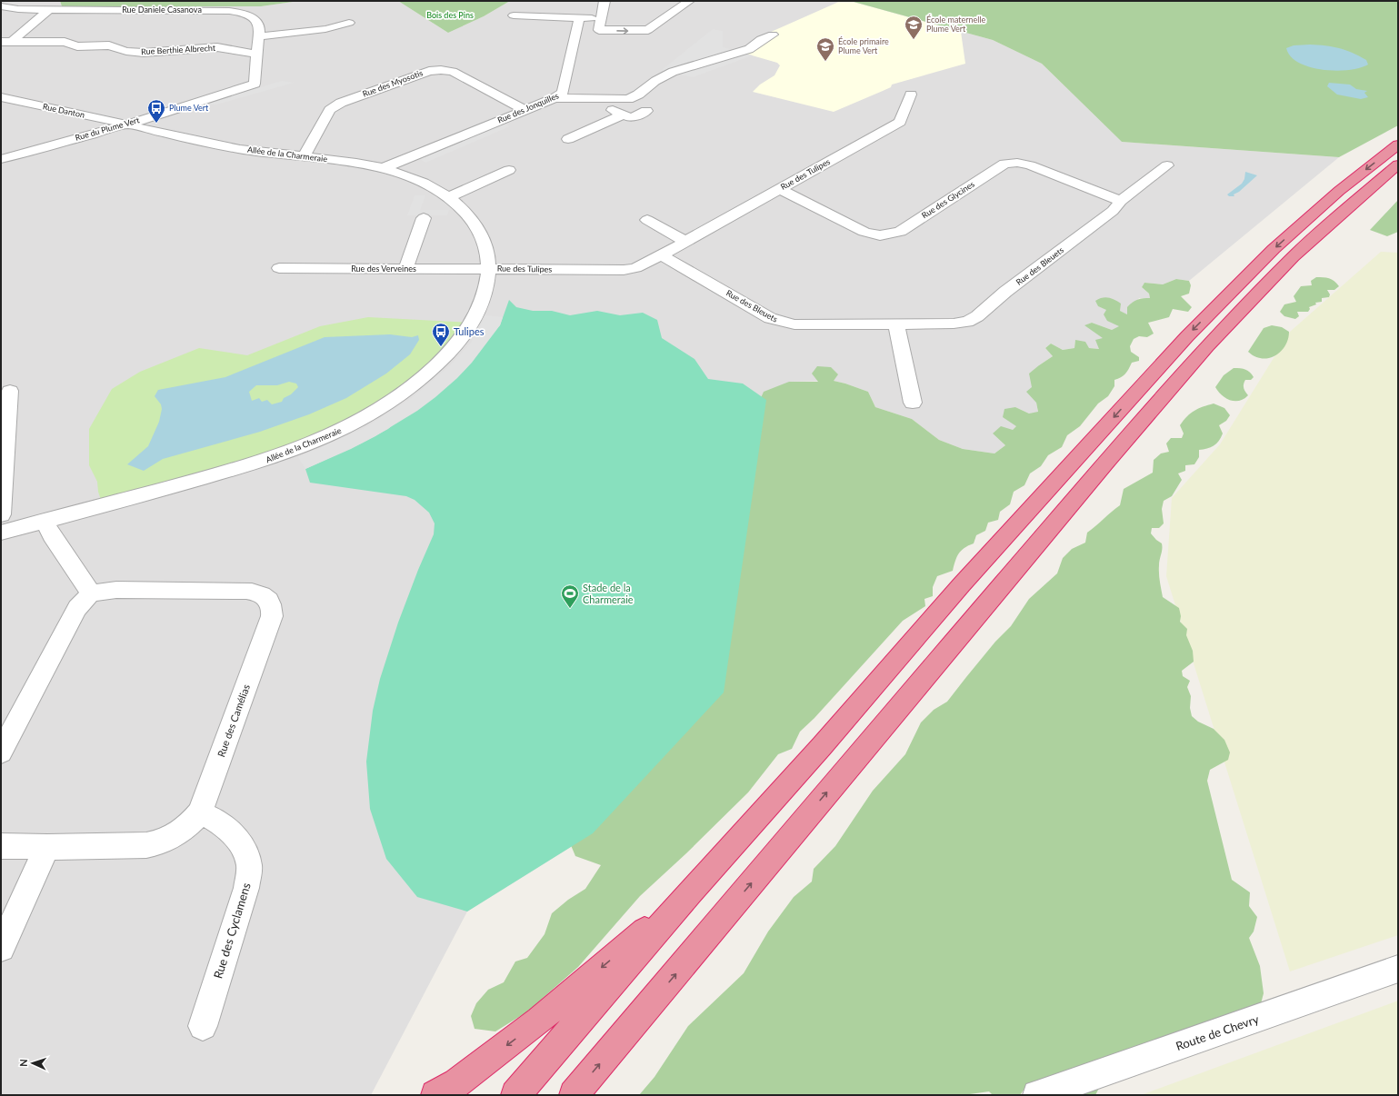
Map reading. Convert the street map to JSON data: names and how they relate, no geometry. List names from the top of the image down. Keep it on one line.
{"streets":{"street":["Rue Daniele Casanova","Rue Berthie Albrecht","Rue des Myosotis","Rue des Jonquilles","Rue Danton","Rue du Plume Vert","Allée de la Charmeraie","Rue des Tulipes","Rue des Glycines","Rue des Bleuets","Rue des Verveines","Rue des Camélias","Rue des Cyclamens","Route de Chevry"]},"crossings":[["Rue Daniele Casanova","Rue Berthie Albrecht"],["Rue Daniele Casanova","Rue du Plume Vert"],["Rue des Myosotis","Rue des Jonquilles"],["Rue des Myosotis","Allée de la Charmeraie"],["Rue des Jonquilles","Allée de la Charmeraie"],["Rue Danton","Rue du Plume Vert"],["Rue Danton","Allée de la Charmeraie"],["Rue du Plume Vert","Allée de la Charmeraie"],["Allée de la Charmeraie","Rue des Tulipes"],["Allée de la Charmeraie","Rue des Verveines"],["Rue des Tulipes","Rue des Glycines"],["Rue des Tulipes","Rue des Bleuets"],["Rue des Tulipes","Rue des Verveines"],["Rue des Glycines","Rue des Bleuets"],["Rue des Camélias","Rue des Cyclamens"]],"parks":["Bois des Pins"],"places":{"school or university":["École maternelle Plume Vert","École primaire Plume Vert"],"bus stop":["Plume Vert","Tulipes"],"sports":["Stade de la Charmeraie"]},"north":"left"}
